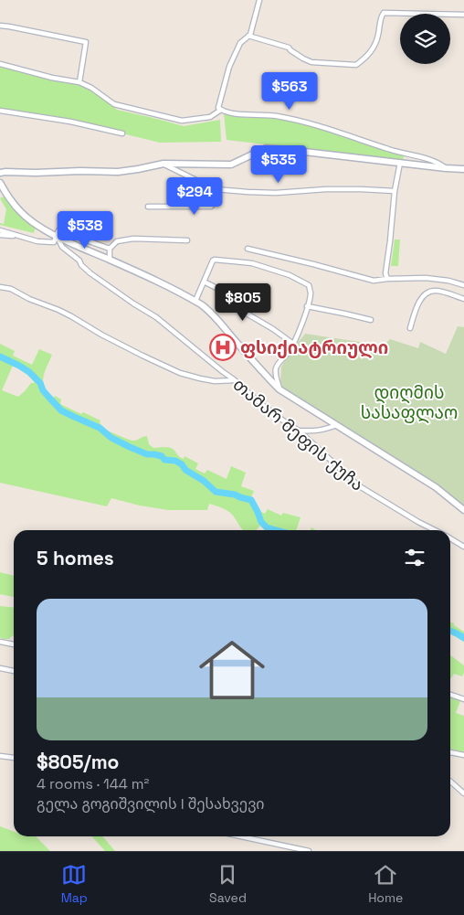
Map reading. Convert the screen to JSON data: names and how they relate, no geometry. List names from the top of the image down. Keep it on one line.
{"streets":{"street":["თამარ მეფის ქუჩა"]},"parks":["დიღმის სასაფლაო"],"places":{"hospital":["ფსიქიატრიული"]},"page":{"price":["$563","$535","$294","$538","$805"],"heading":"5 homes","list":[{"name":"$805/mo","note":"4 rooms · 144 m² · გელა გოგიშვილის I შესახვევი"}],"tabs":["Map","Saved","Home"]}}
